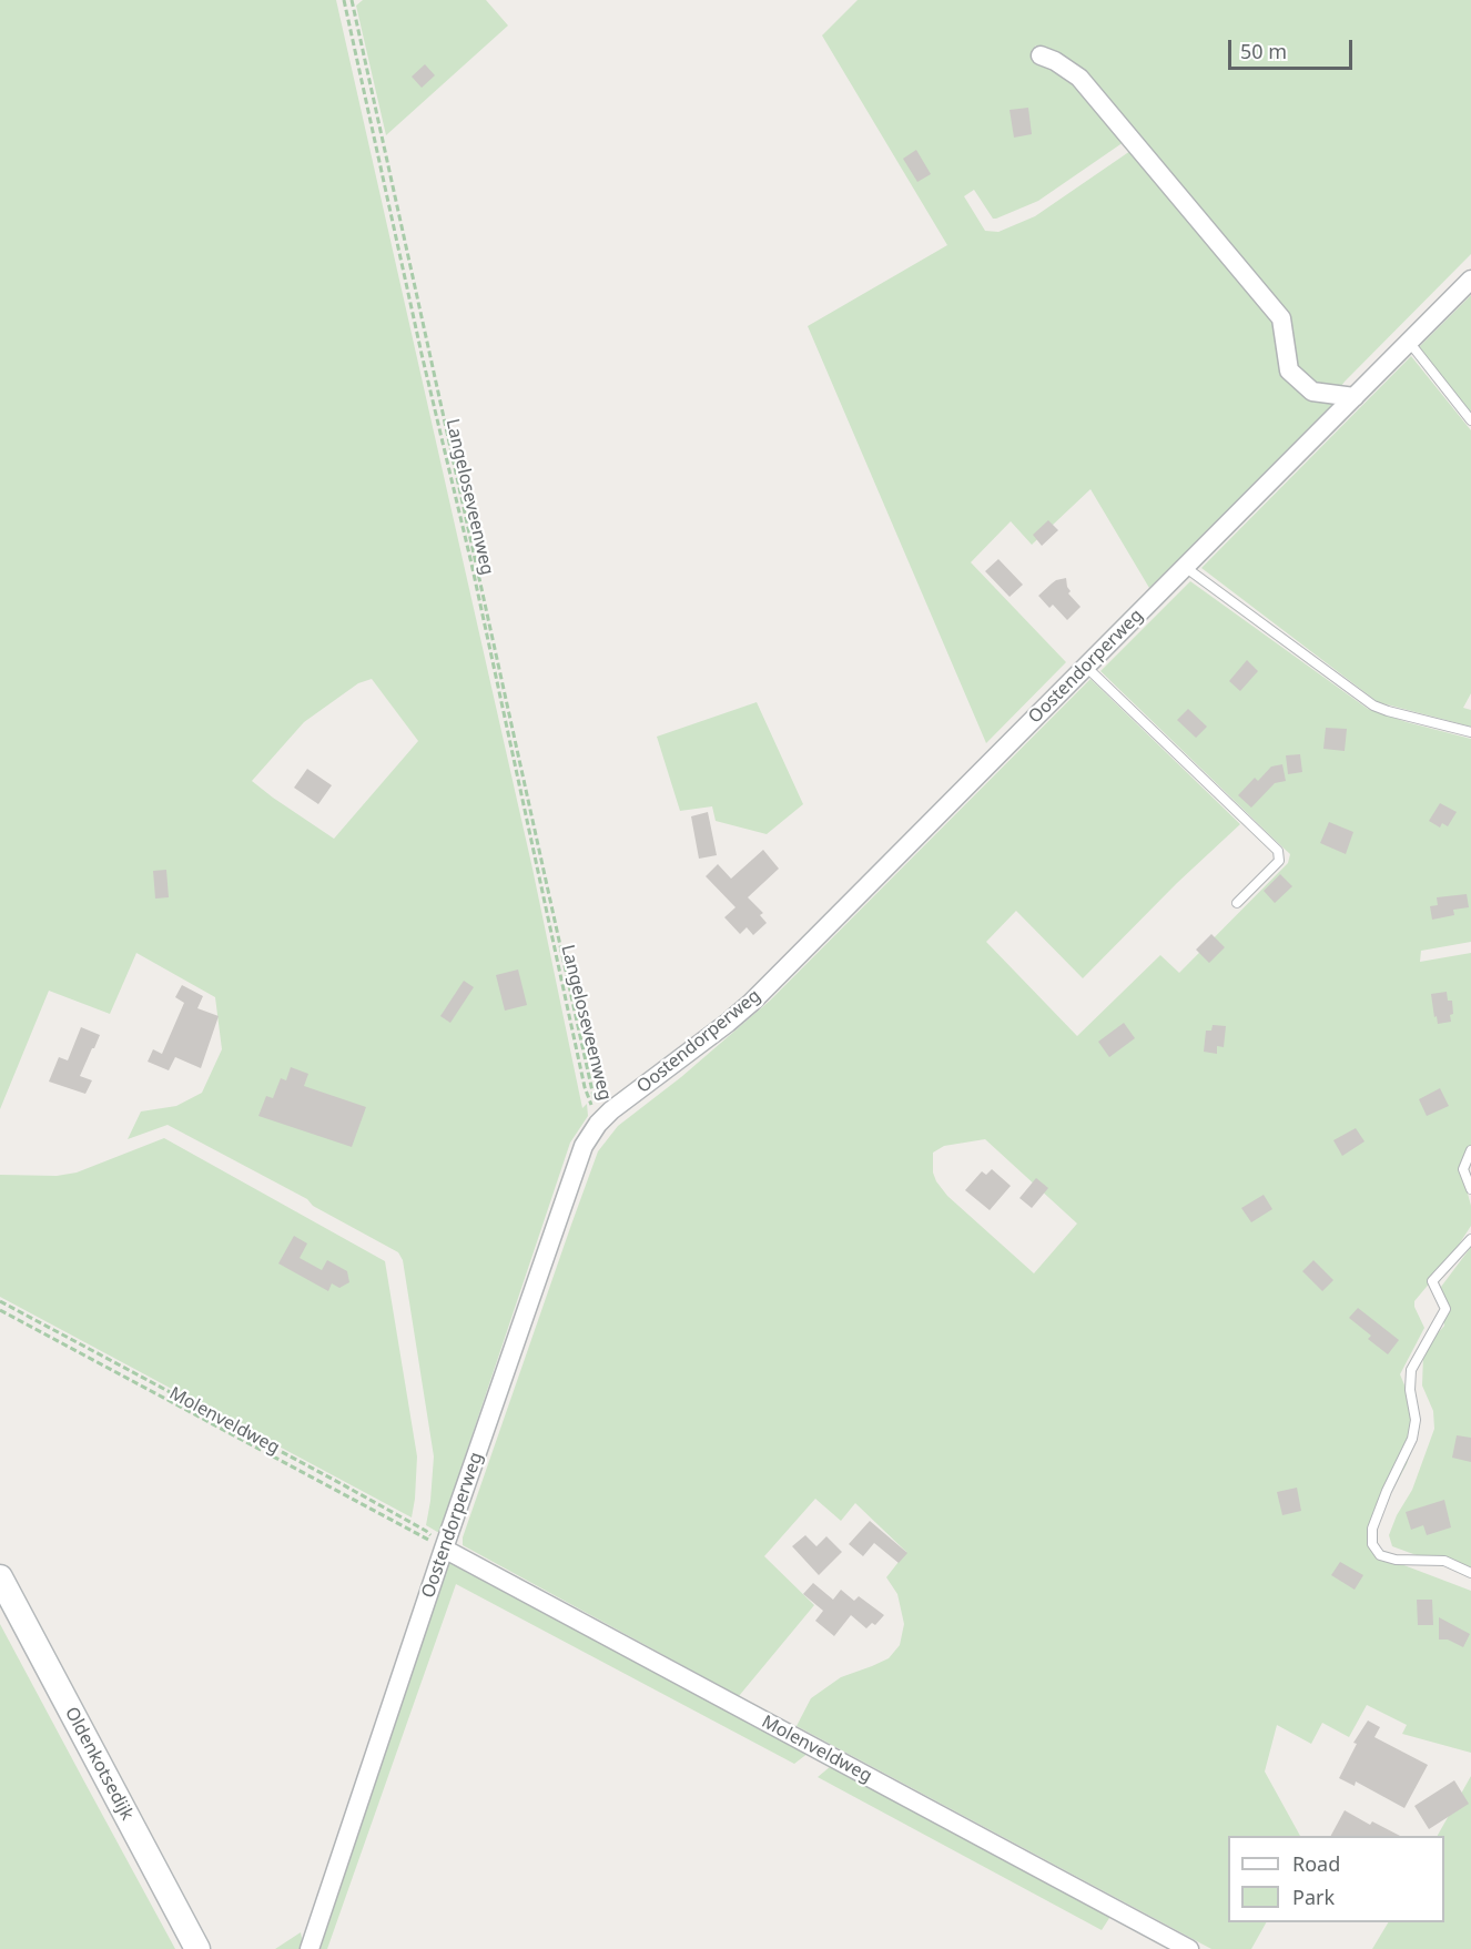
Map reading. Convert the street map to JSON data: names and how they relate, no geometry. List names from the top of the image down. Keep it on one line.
{"streets":{"street":["Oostendorperweg","Molenveldweg","Oldenkotsedijk"],"path":["Langeloseveenweg"]},"crossings":[["Langeloseveenweg","Oostendorperweg"],["Oostendorperweg","Molenveldweg"]],"legend":["Road","Park"],"scale_bar":"50 m"}
